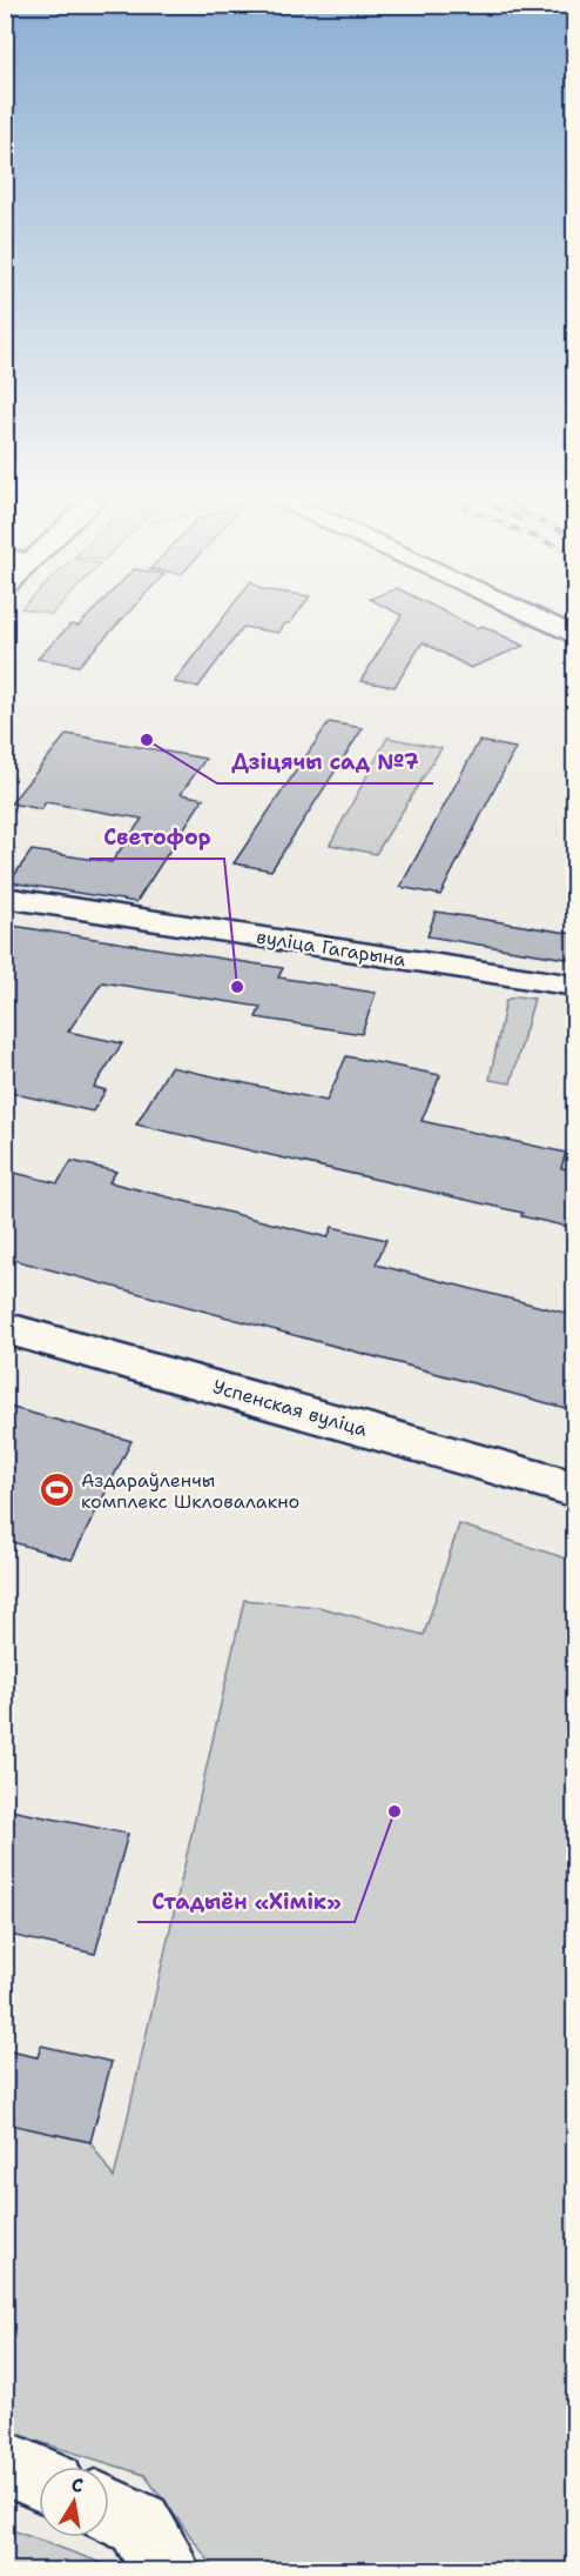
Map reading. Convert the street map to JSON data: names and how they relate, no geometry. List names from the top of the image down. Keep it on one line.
{"streets":{"main road":["вуліца Гагарына","Успенская вуліца"]},"places":{"other":["Дзіцячы сад №7","Светофор","Стадыён «Хімік»"],"sports":["Аздараўленчы комплекс Шкловалакно"]},"north":"top"}
